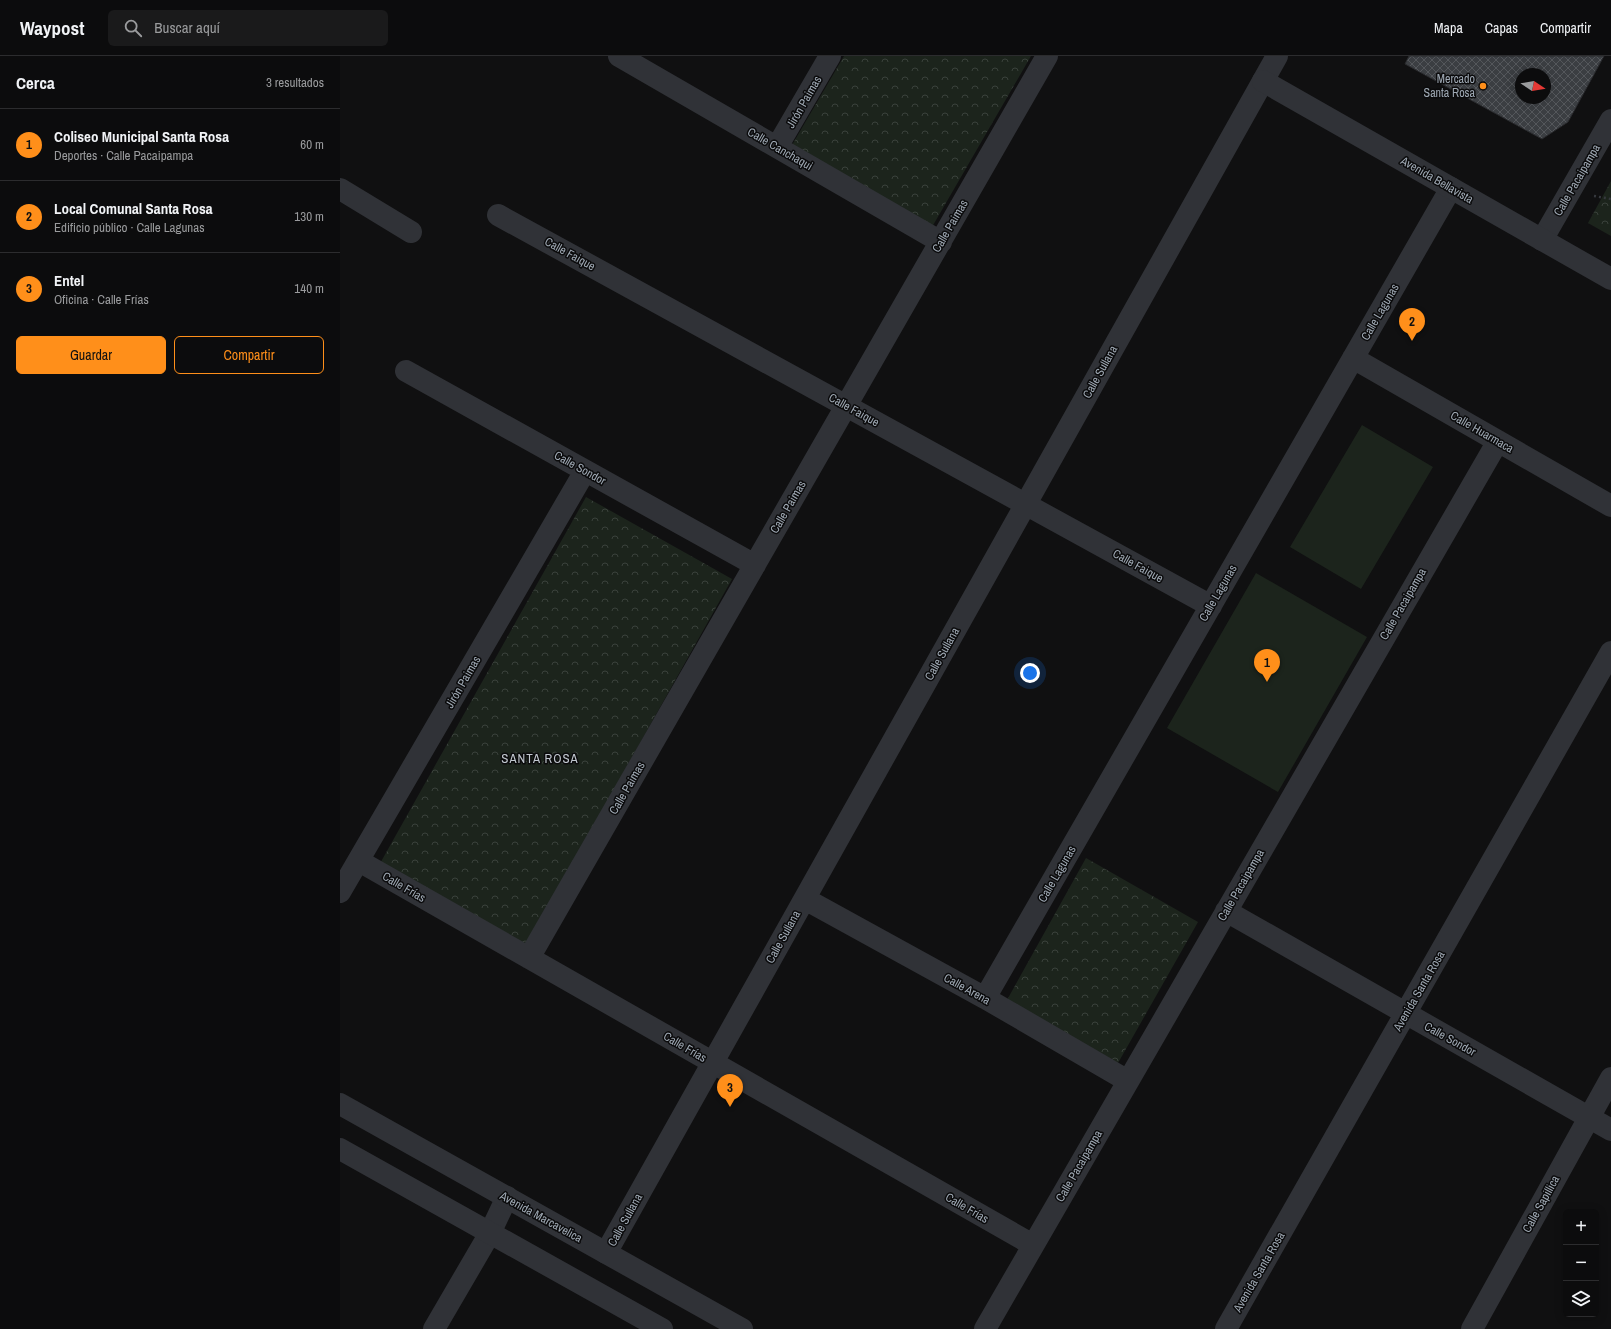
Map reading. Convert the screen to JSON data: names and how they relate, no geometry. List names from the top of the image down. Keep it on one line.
{"streets":{"street":["Jirón Paimas","Calle Canchaqui","Avenida Bellavista","Calle Pacaipampa","Calle Paimas","Calle Faique","Calle Lagunas","Calle Sullana","Calle Huarmaca","Calle Sondor","Calle Frías","Calle Arena","Avenida Santa Rosa","Calle Sapillica","Avenida Marcavelica"]},"crossings":[["Jirón Paimas","Calle Canchaqui"],["Jirón Paimas","Calle Sondor"],["Jirón Paimas","Calle Frías"],["Calle Canchaqui","Calle Paimas"],["Avenida Bellavista","Calle Pacaipampa"],["Avenida Bellavista","Calle Lagunas"],["Avenida Bellavista","Calle Sullana"],["Calle Pacaipampa","Calle Huarmaca"],["Calle Pacaipampa","Calle Sondor"],["Calle Pacaipampa","Calle Frías"],["Calle Pacaipampa","Calle Arena"],["Calle Paimas","Calle Faique"],["Calle Paimas","Calle Sondor"],["Calle Paimas","Calle Frías"],["Calle Faique","Calle Lagunas"],["Calle Faique","Calle Sullana"],["Calle Lagunas","Calle Huarmaca"],["Calle Lagunas","Calle Arena"],["Calle Sullana","Calle Frías"],["Calle Sullana","Calle Arena"],["Calle Sullana","Avenida Marcavelica"],["Calle Sondor","Avenida Santa Rosa"],["Calle Sondor","Calle Sapillica"]],"districts":["SANTA ROSA"],"places":["Mercado Santa Rosa"],"north":"right","page":{"header":"Waypost","search":"Buscar aquí","nav":["Mapa","Capas","Compartir"],"heading":["Cerca","3 resultados"],"list":[{"mark":"1","name":"Coliseo Municipal Santa Rosa","note":"Deportes · Calle Pacaipampa","value":"60 m"},{"mark":"2","name":"Local Comunal Santa Rosa","note":"Edificio público · Calle Lagunas","value":"130 m"},{"mark":"3","name":"Entel","note":"Oficina · Calle Frías","value":"140 m"}],"pins":["2","1","3"],"buttons":["Guardar","Compartir"],"map_buttons":["+","−"]}}
